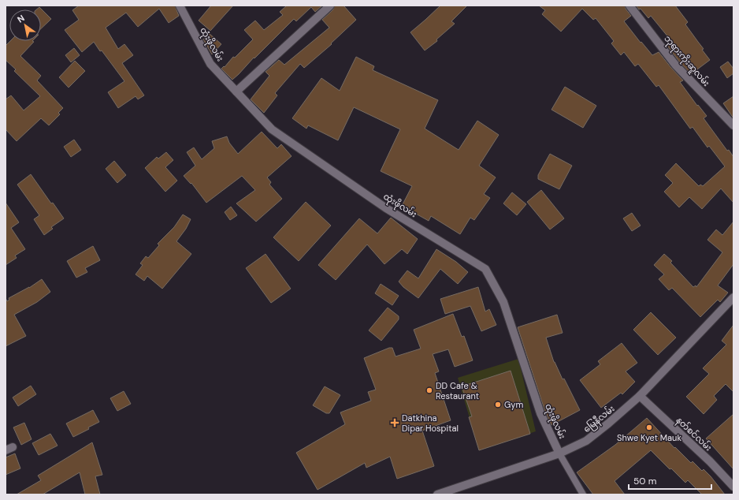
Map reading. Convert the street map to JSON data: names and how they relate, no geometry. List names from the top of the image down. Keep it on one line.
{"streets":{"street":["ထုံးဖိုလမ်း","ဘုရားကိုးဆူလမ်း","မြေနီလမ်း","နတ်စင်လမ်း"]},"crossings":[["ထုံးဖိုလမ်း","မြေနီလမ်း"],["မြေနီလမ်း","နတ်စင်လမ်း"]],"places":{"other":["DD Cafe & Restaurant","Gym","Shwe Kyet Mauk"],"health":["Datkhina Dipar Hospital"]},"scale_bar":"50 m","north":"top left"}
